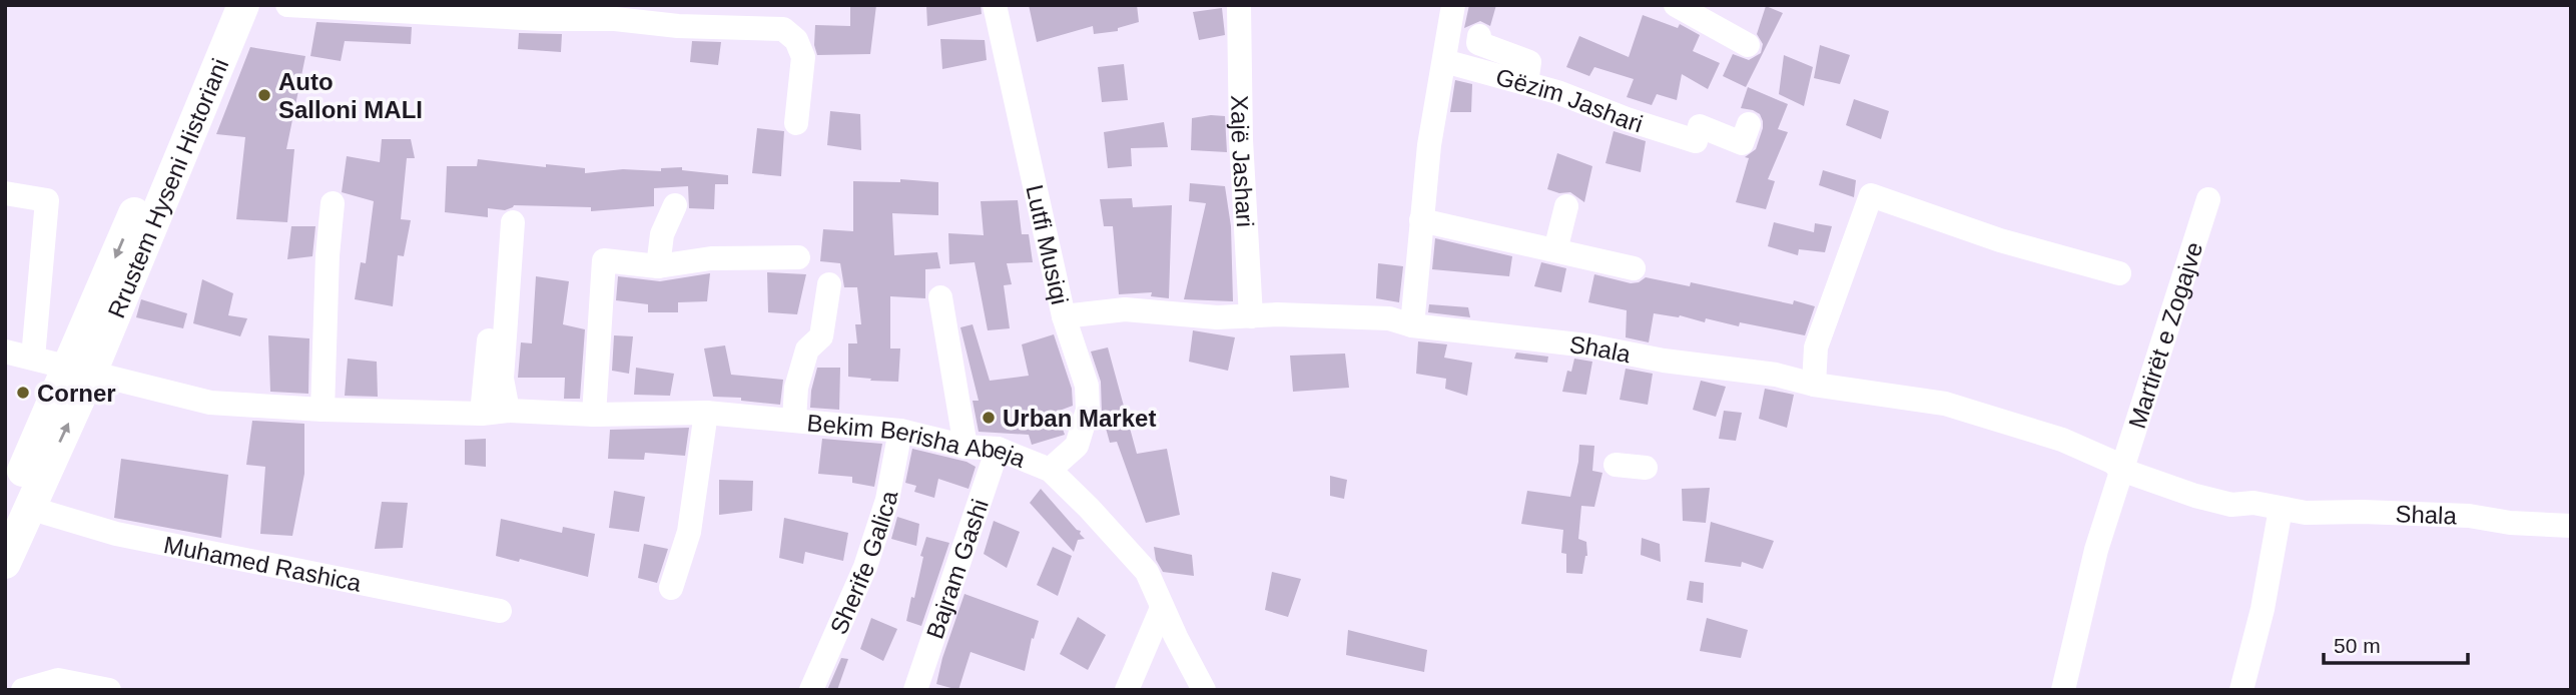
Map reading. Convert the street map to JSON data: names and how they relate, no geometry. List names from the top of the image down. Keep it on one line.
{"streets":{"main road":["Rrustem Hyseni Historiani"],"street":["Gëzim Jashari","Xajë Jashari","Lutfi Musiqi","Martirët e Zogajve","Shala","Bekim Berisha Abeja","Sherife Galica","Muhamed Rashica","Bajram Gashi"]},"crossings":[["Xajë Jashari","Shala"],["Rrustem Hyseni Historiani","Bekim Berisha Abeja"],["Lutfi Musiqi","Shala"],["Lutfi Musiqi","Bekim Berisha Abeja"],["Martirët e Zogajve","Shala"],["Bekim Berisha Abeja","Sherife Galica"],["Bekim Berisha Abeja","Bajram Gashi"]],"places":["Auto Salloni MALI","Corner","Urban Market"],"scale_bar":"50 m"}
